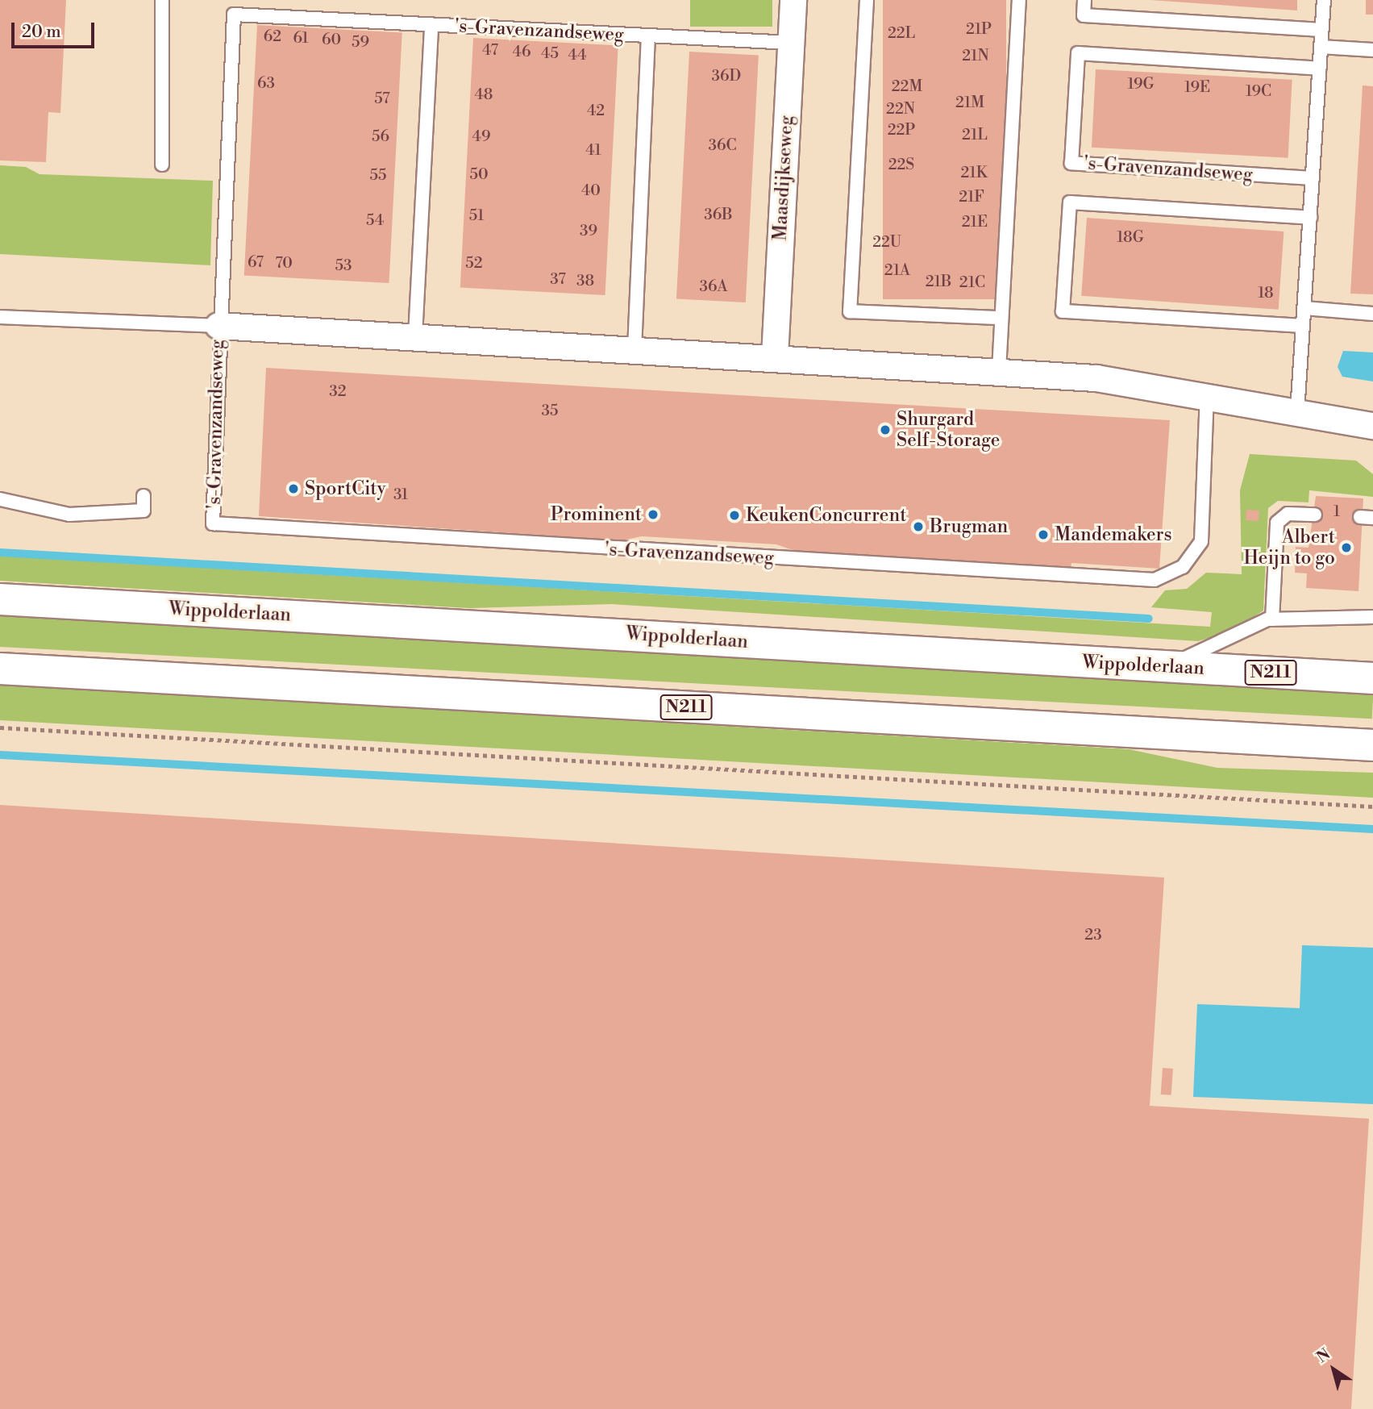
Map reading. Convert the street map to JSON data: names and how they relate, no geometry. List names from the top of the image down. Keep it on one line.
{"streets":{"main road":["Wippolderlaan","N211"],"street":["'s-Gravenzandseweg","Maasdijkseweg"]},"crossings":[["'s-Gravenzandseweg","Maasdijkseweg"]],"places":["Shurgard Self-Storage","SportCity","Prominent","KeukenConcurrent","Brugman","Mandemakers","Albert Heijn to go"],"house_numbers":["21P","22L","62","61","60","59","47","46","45","44","21N","36D","63","19G","22M","19E","19C","48","57","21M","22N","42","22P","21L","56","49","36C","41","22S","21K","50","55","40","21F","36B","51","54","21E","39","18G","22U","67","70","52","53","21A","37","38","21B","21C","36A","18","32","35","31","1","23"],"scale_bar":"20 m","north":"top left"}
